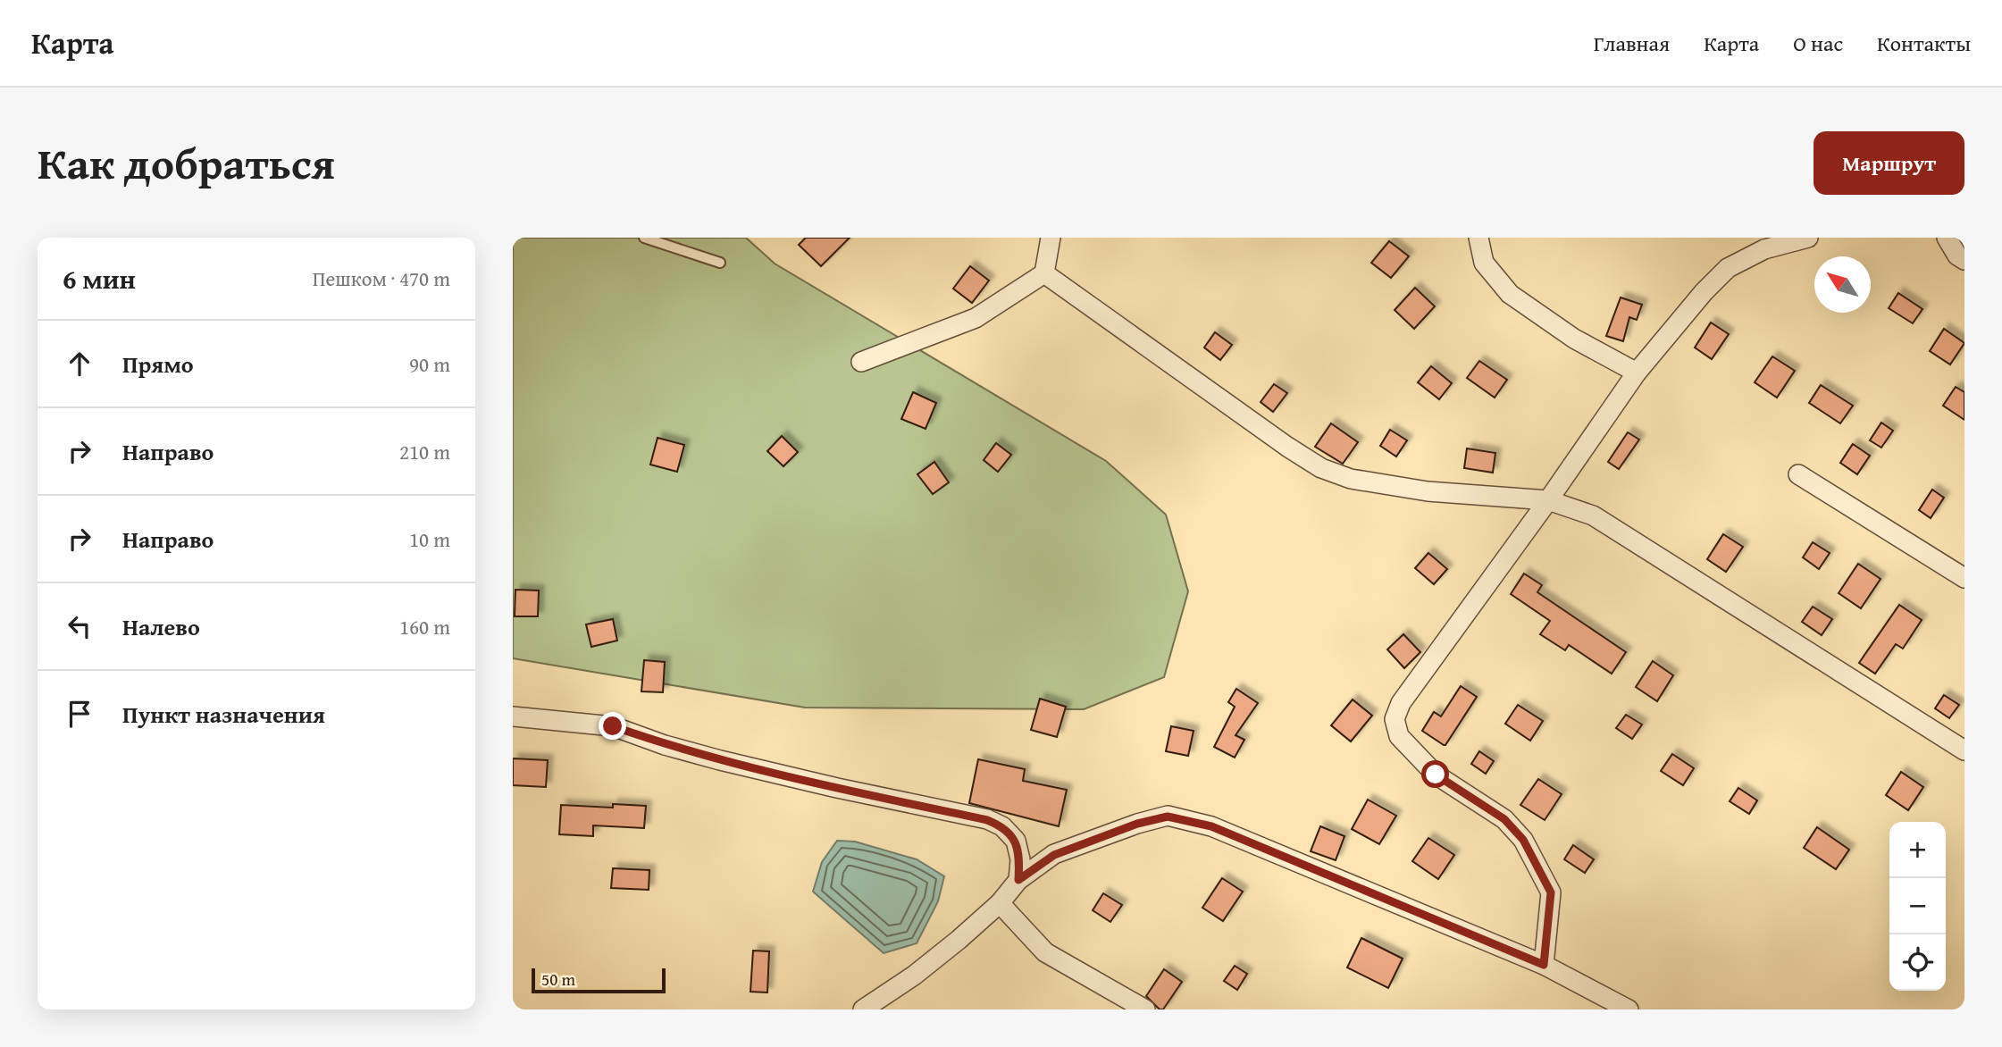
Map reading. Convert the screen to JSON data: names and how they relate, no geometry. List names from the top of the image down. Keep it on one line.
{"scale_bar":"50 m","north":"top left","page":{"header":"Карта","nav":["Главная","Карта","О нас","Контакты"],"title":"Как добраться","buttons":"Маршрут","heading":["6 мин","Пешком · 470 m"],"list":[["Прямо","90 m"],["Направо","210 m"],["Направо","10 m"],["Налево","160 m"],"Пункт назначения"],"map_buttons":["+","−"],"scale":"50 m"}}
